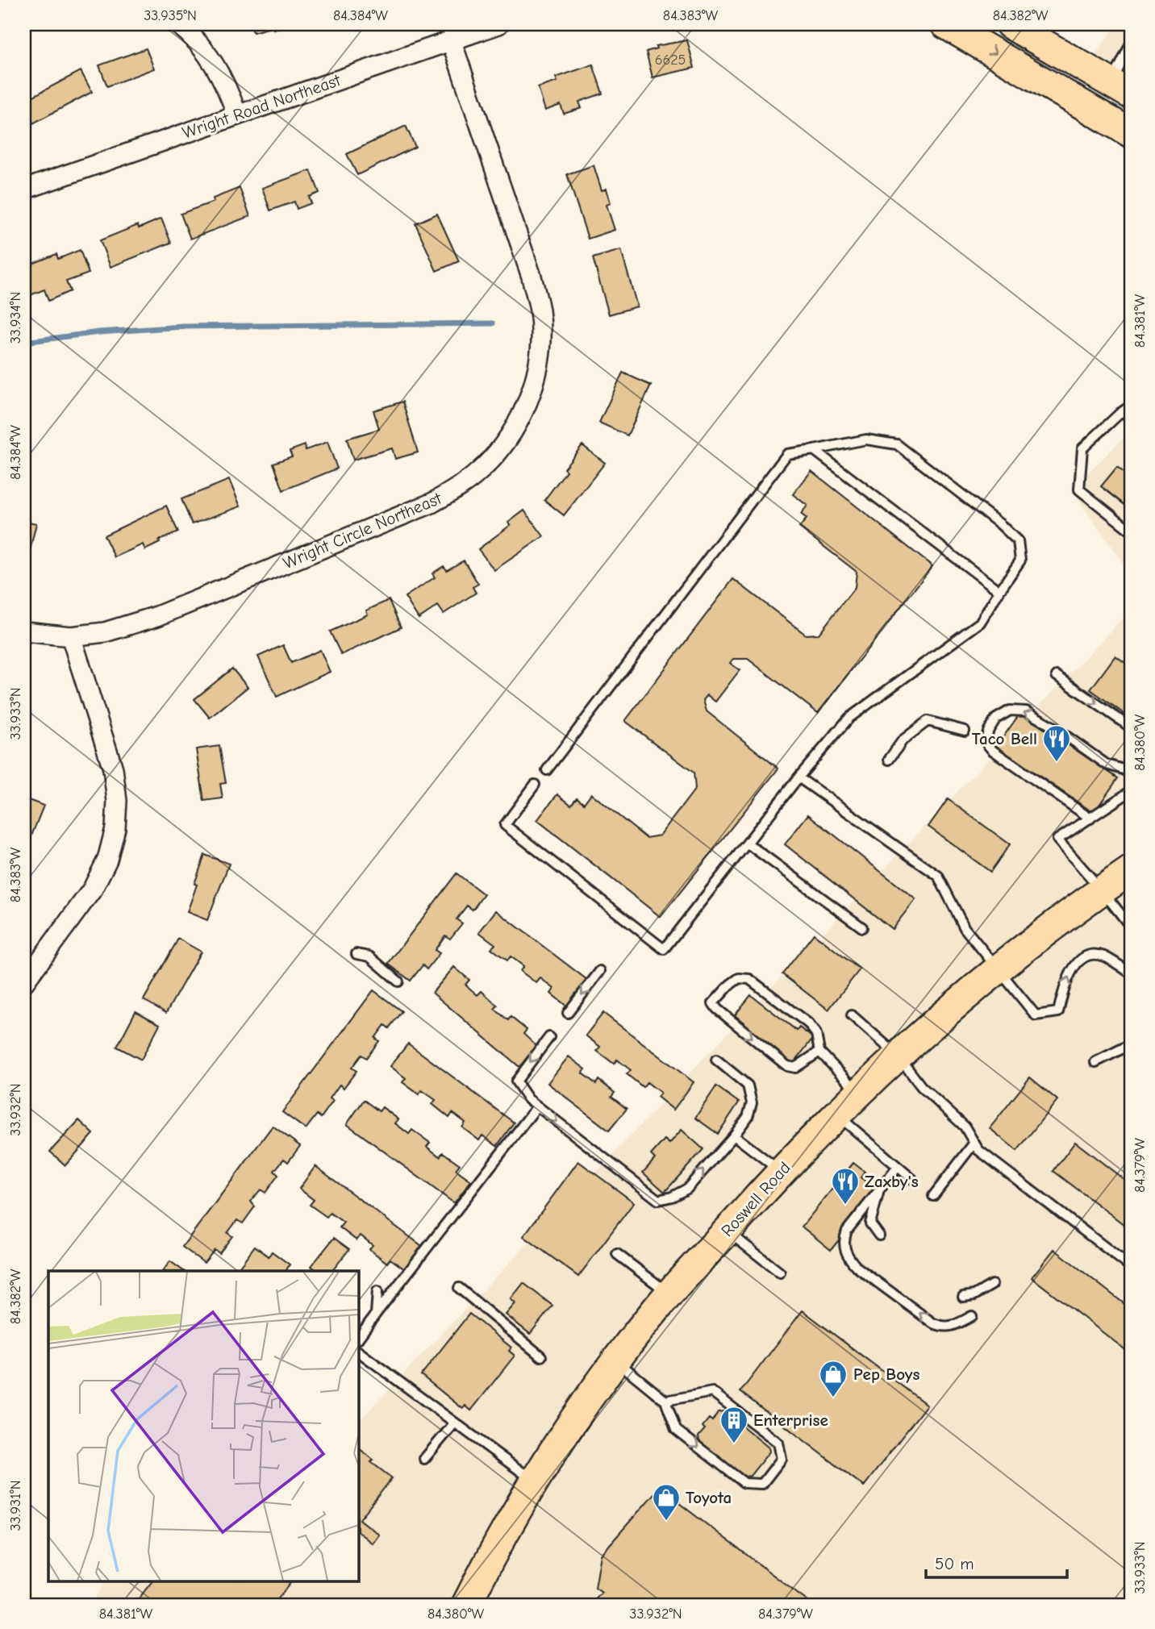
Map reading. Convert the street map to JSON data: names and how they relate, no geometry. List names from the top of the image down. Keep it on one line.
{"streets":{"main road":["Roswell Road"],"street":["Wright Road Northeast","Wright Circle Northeast"]},"crossings":[["Wright Road Northeast","Wright Circle Northeast"]],"places":{"restaurant":["Taco Bell","Zaxby's"],"shop":["Pep Boys","Toyota"],"building":["Enterprise"]},"house_numbers":["6625"],"scale_bar":"50 m","coordinates":["33.935°N","84.384°W","84.383°W","84.382°W","33.934°N","84.381°W","33.933°N","84.380°W","33.932°N","84.379°W","33.931°N"]}
